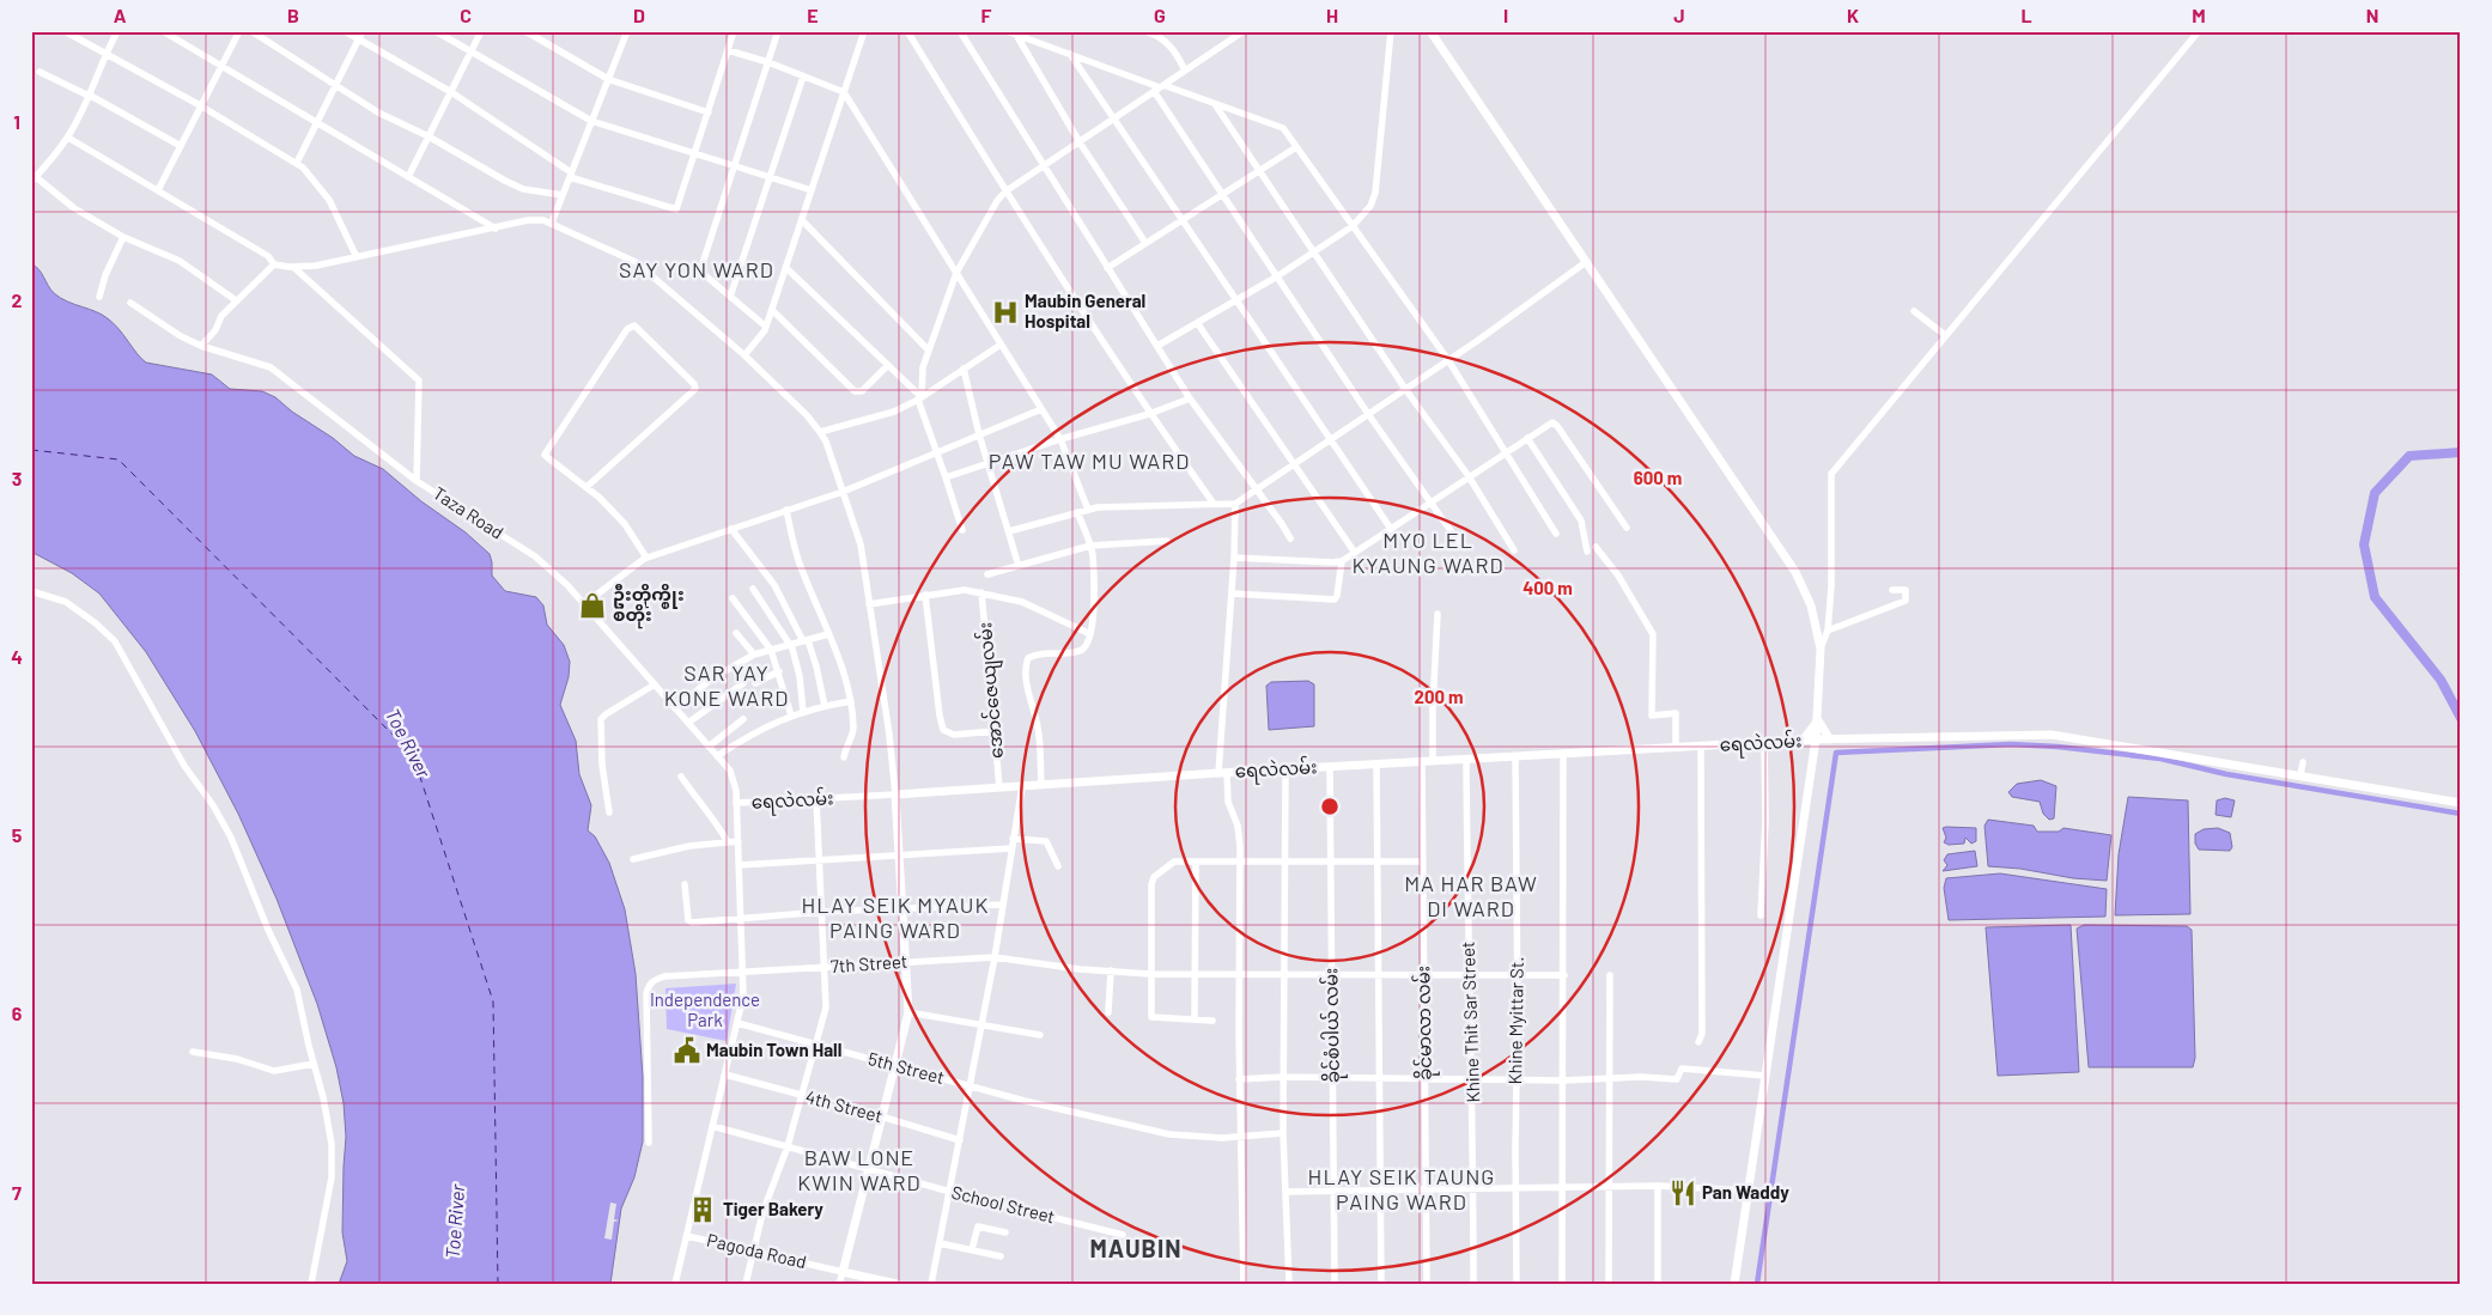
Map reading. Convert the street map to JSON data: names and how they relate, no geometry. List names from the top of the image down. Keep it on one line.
{"streets":{"main road":["ရေလဲလမ်း","Pagoda Road"],"street":["Taza Road","အောင်ဇေယျလမ်း","7th Street","Khine Myittar St.","Khine Thit Sar Street","ခိုင်မာလာ လမ်း","ခိုင်စံပါယ် လမ်း","5th Street","4th Street","School Street"]},"crossings":[["Taza Road","ရေလဲလမ်း"],["Taza Road","7th Street"],["Taza Road","5th Street"],["Taza Road","4th Street"],["Taza Road","School Street"],["Taza Road","Pagoda Road"],["အောင်ဇေယျလမ်း","ရေလဲလမ်း"],["ရေလဲလမ်း","Khine Myittar St."],["ရေလဲလမ်း","Khine Thit Sar Street"],["ရေလဲလမ်း","ခိုင်မာလာ လမ်း"],["ရေလဲလမ်း","ခိုင်စံပါယ် လမ်း"],["7th Street","Khine Myittar St."],["7th Street","Khine Thit Sar Street"],["7th Street","ခိုင်မာလာ လမ်း"],["7th Street","ခိုင်စံပါယ် လမ်း"]],"districts":["SAY YON WARD","PAW TAW MU WARD","MYO LEL KYAUNG WARD","SAR YAY KONE WARD","MA HAR BAW DI WARD","HLAY SEIK MYAUK PAING WARD","BAW LONE KWIN WARD","HLAY SEIK TAUNG PAING WARD","MAUBIN"],"water":["Toe River"],"parks":["Independence Park"],"places":{"hospital":["Maubin General Hospital"],"shop":["ဦးတိုက္စိုး စတိုး"],"public building":["Maubin Town Hall"],"restaurant":["Pan Waddy"],"building":["Tiger Bakery"]},"grid":{"columns":["A","B","C","D","E","F","G","H","I","J","K","L","M","N"],"rows":["1","2","3","4","5","6","7"]},"rings":["600 m","400 m","200 m"]}
